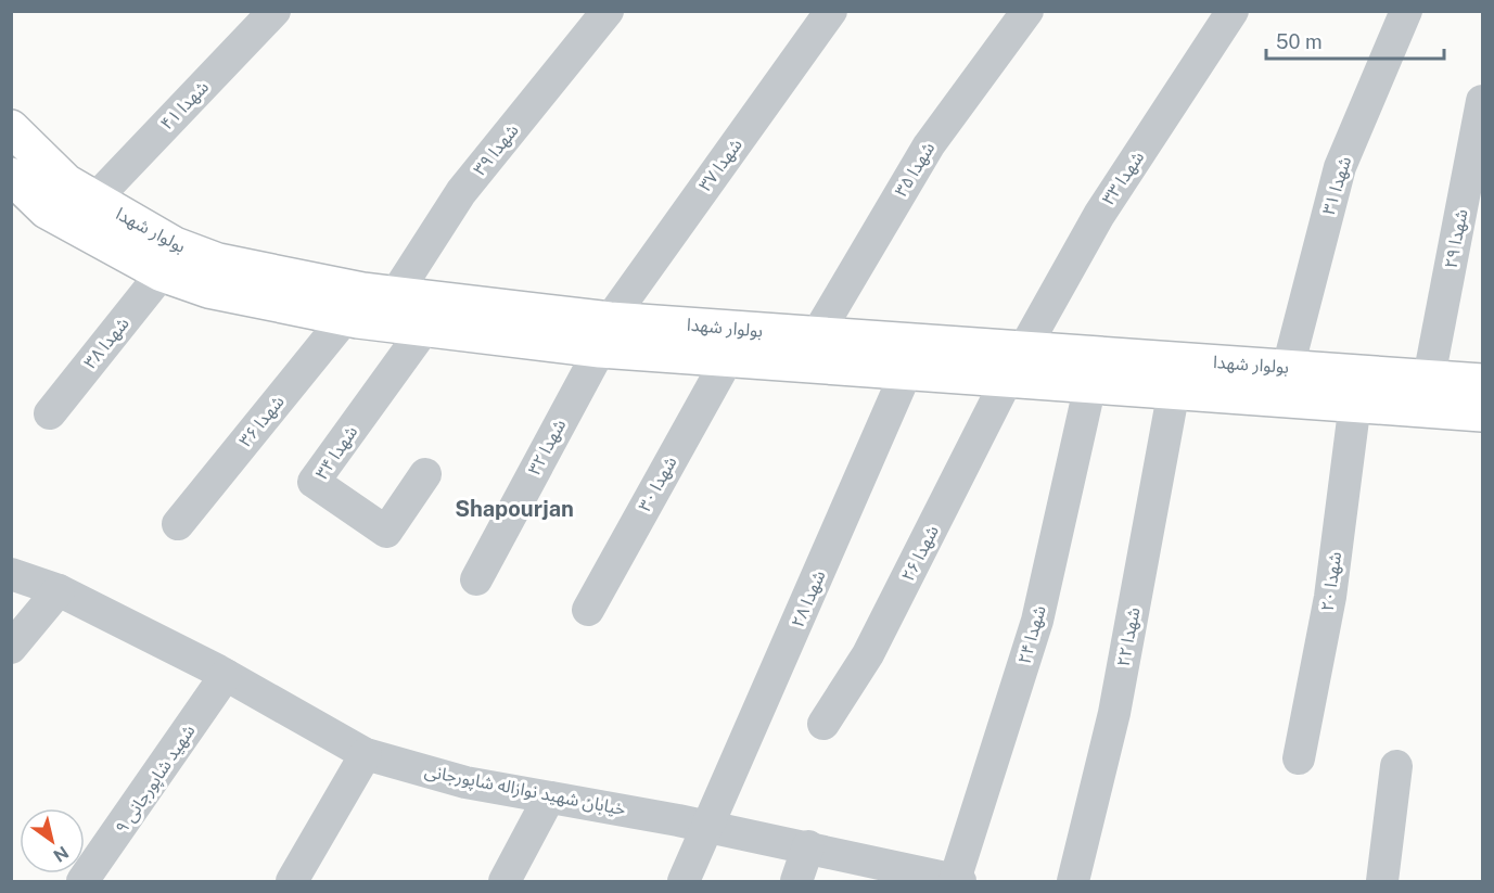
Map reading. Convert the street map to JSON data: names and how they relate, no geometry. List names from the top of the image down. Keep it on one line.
{"streets":{"main road":["بولوار شهدا"],"street":["شهدا ۴۱","شهدا ۳۹","شهدا ۳۷","شهدا ۳۵","شهدا ۳۳","شهدا ۳۱","شهدا ۲۹","شهدا ۳۸","شهدا ۳۶","شهدا ۳۲","شهدا ۳۴","شهدا ۳۰","شهدا ۲۶","شهدا ۲۰","شهدا ۲۸","شهدا ۲۴","شهدا ۲۲","شهید شاپورجانی ۹","خیابان شهید نوازاله شاپورجانی"]},"crossings":[["شهدا ۴۱","بولوار شهدا"],["شهدا ۳۹","بولوار شهدا"],["شهدا ۳۷","بولوار شهدا"],["شهدا ۳۷","شهدا ۳۲"],["شهدا ۳۵","بولوار شهدا"],["شهدا ۳۳","بولوار شهدا"],["شهدا ۳۳","شهدا ۲۶"],["شهدا ۳۱","بولوار شهدا"],["بولوار شهدا","شهدا ۲۹"],["بولوار شهدا","شهدا ۳۸"],["بولوار شهدا","شهدا ۳۶"],["بولوار شهدا","شهدا ۳۲"],["بولوار شهدا","شهدا ۳۴"],["بولوار شهدا","شهدا ۳۰"],["بولوار شهدا","شهدا ۲۶"],["بولوار شهدا","شهدا ۲۰"],["بولوار شهدا","شهدا ۲۸"],["بولوار شهدا","شهدا ۲۴"],["بولوار شهدا","شهدا ۲۲"],["شهدا ۲۸","خیابان شهید نوازاله شاپورجانی"],["شهدا ۲۴","خیابان شهید نوازاله شاپورجانی"],["شهید شاپورجانی ۹","خیابان شهید نوازاله شاپورجانی"]],"districts":["Shapourjan"],"scale_bar":"50 m","north":"bottom right"}
